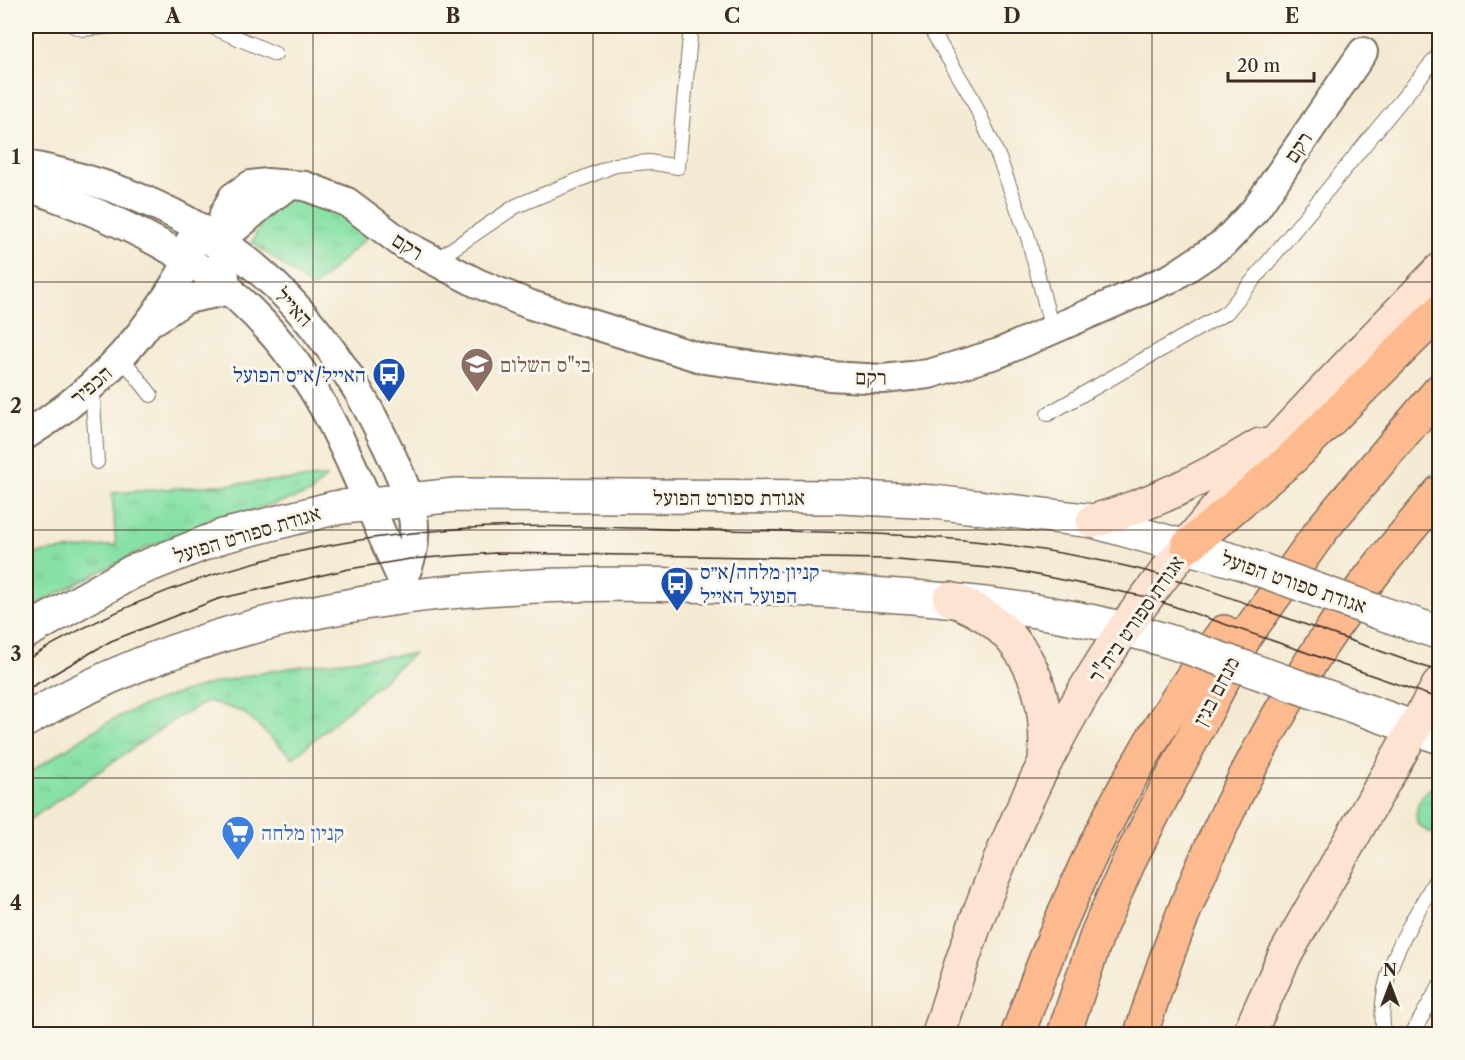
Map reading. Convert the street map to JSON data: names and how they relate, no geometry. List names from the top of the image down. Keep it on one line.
{"streets":{"highway":["מנחם בגין"],"main road":["אגודת ספורט בית\"ר"],"street":["רקם","האייל","הכפיר","אגודת ספורט הפועל"]},"crossings":[["רקם","האייל"],["רקם","הכפיר"],["האייל","הכפיר"],["האייל","אגודת ספורט הפועל"],["אגודת ספורט הפועל","אגודת ספורט בית\"ר"]],"places":{"school or university":["בי\"ס השלום"],"bus stop":["האייל/א״ס הפועל","קניון מלחה/א״ס הפועל האייל"],"supermarket":["קניון מלחה"]},"scale_bar":"20 m","north":"top","grid":{"columns":["A","B","C","D","E"],"rows":["1","2","3","4"]}}
